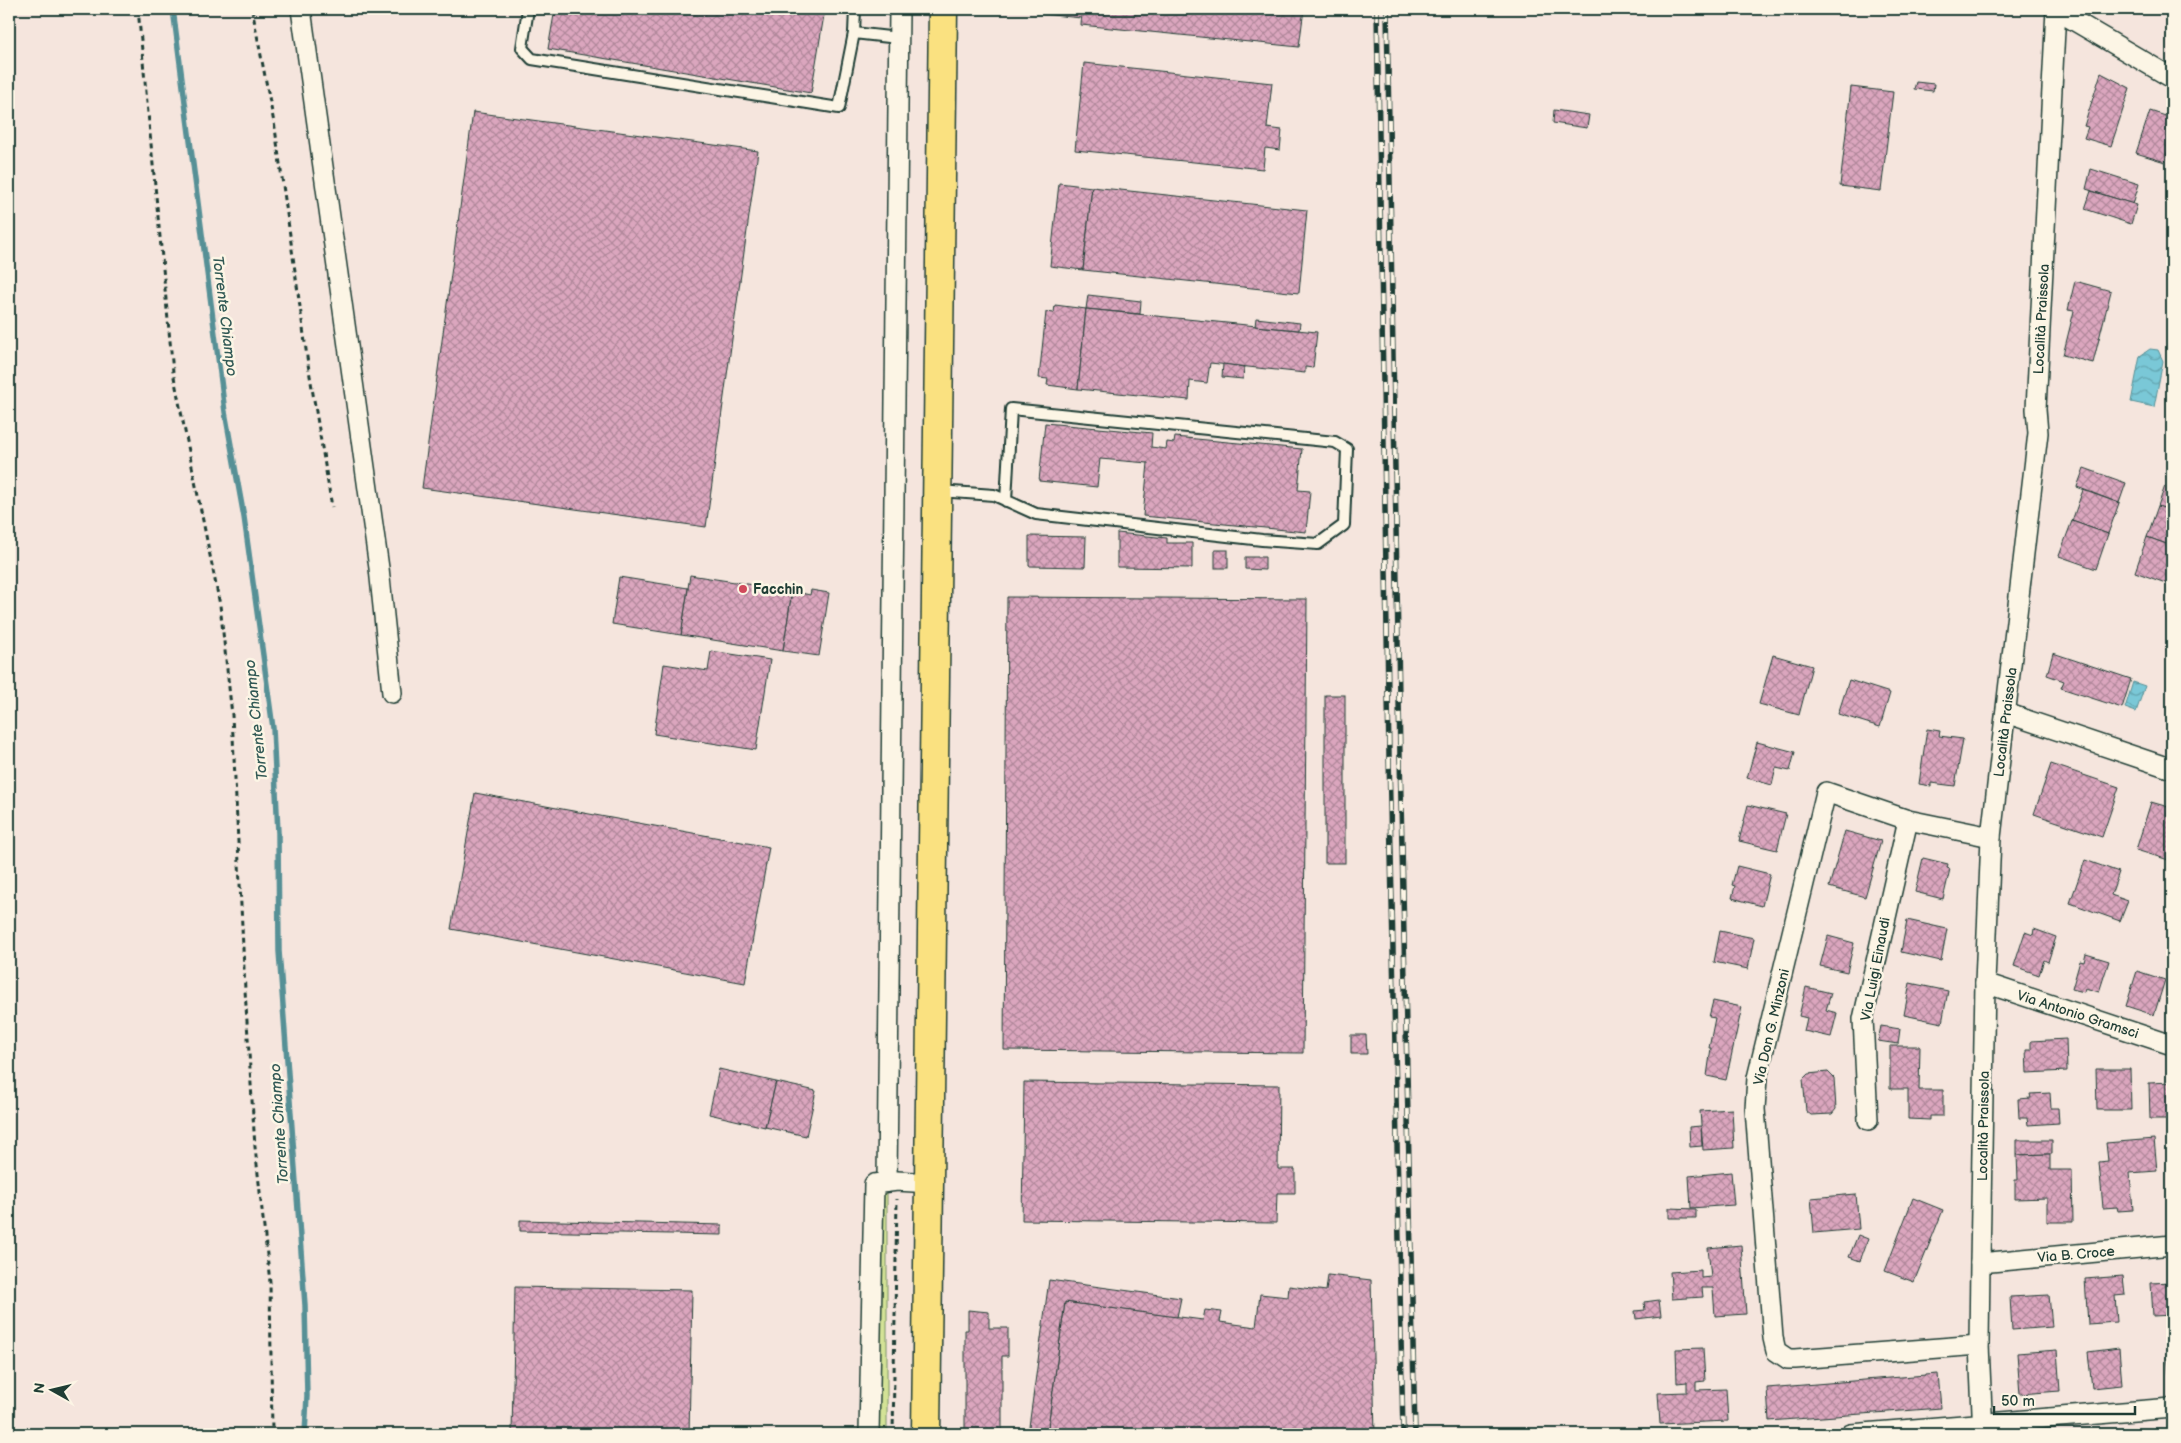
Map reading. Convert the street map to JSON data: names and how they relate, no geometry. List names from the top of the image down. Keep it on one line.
{"streets":{"street":["Località Praissola","Via Luigi Einaudi","Via Antonio Gramsci","Via Don G. Minzoni","Via B. Croce"]},"crossings":[["Località Praissola","Via Antonio Gramsci"],["Località Praissola","Via Don G. Minzoni"],["Località Praissola","Via B. Croce"],["Via Luigi Einaudi","Via Don G. Minzoni"]],"water":["Torrente Chiampo"],"places":["Facchin"],"scale_bar":"50 m","north":"left"}
